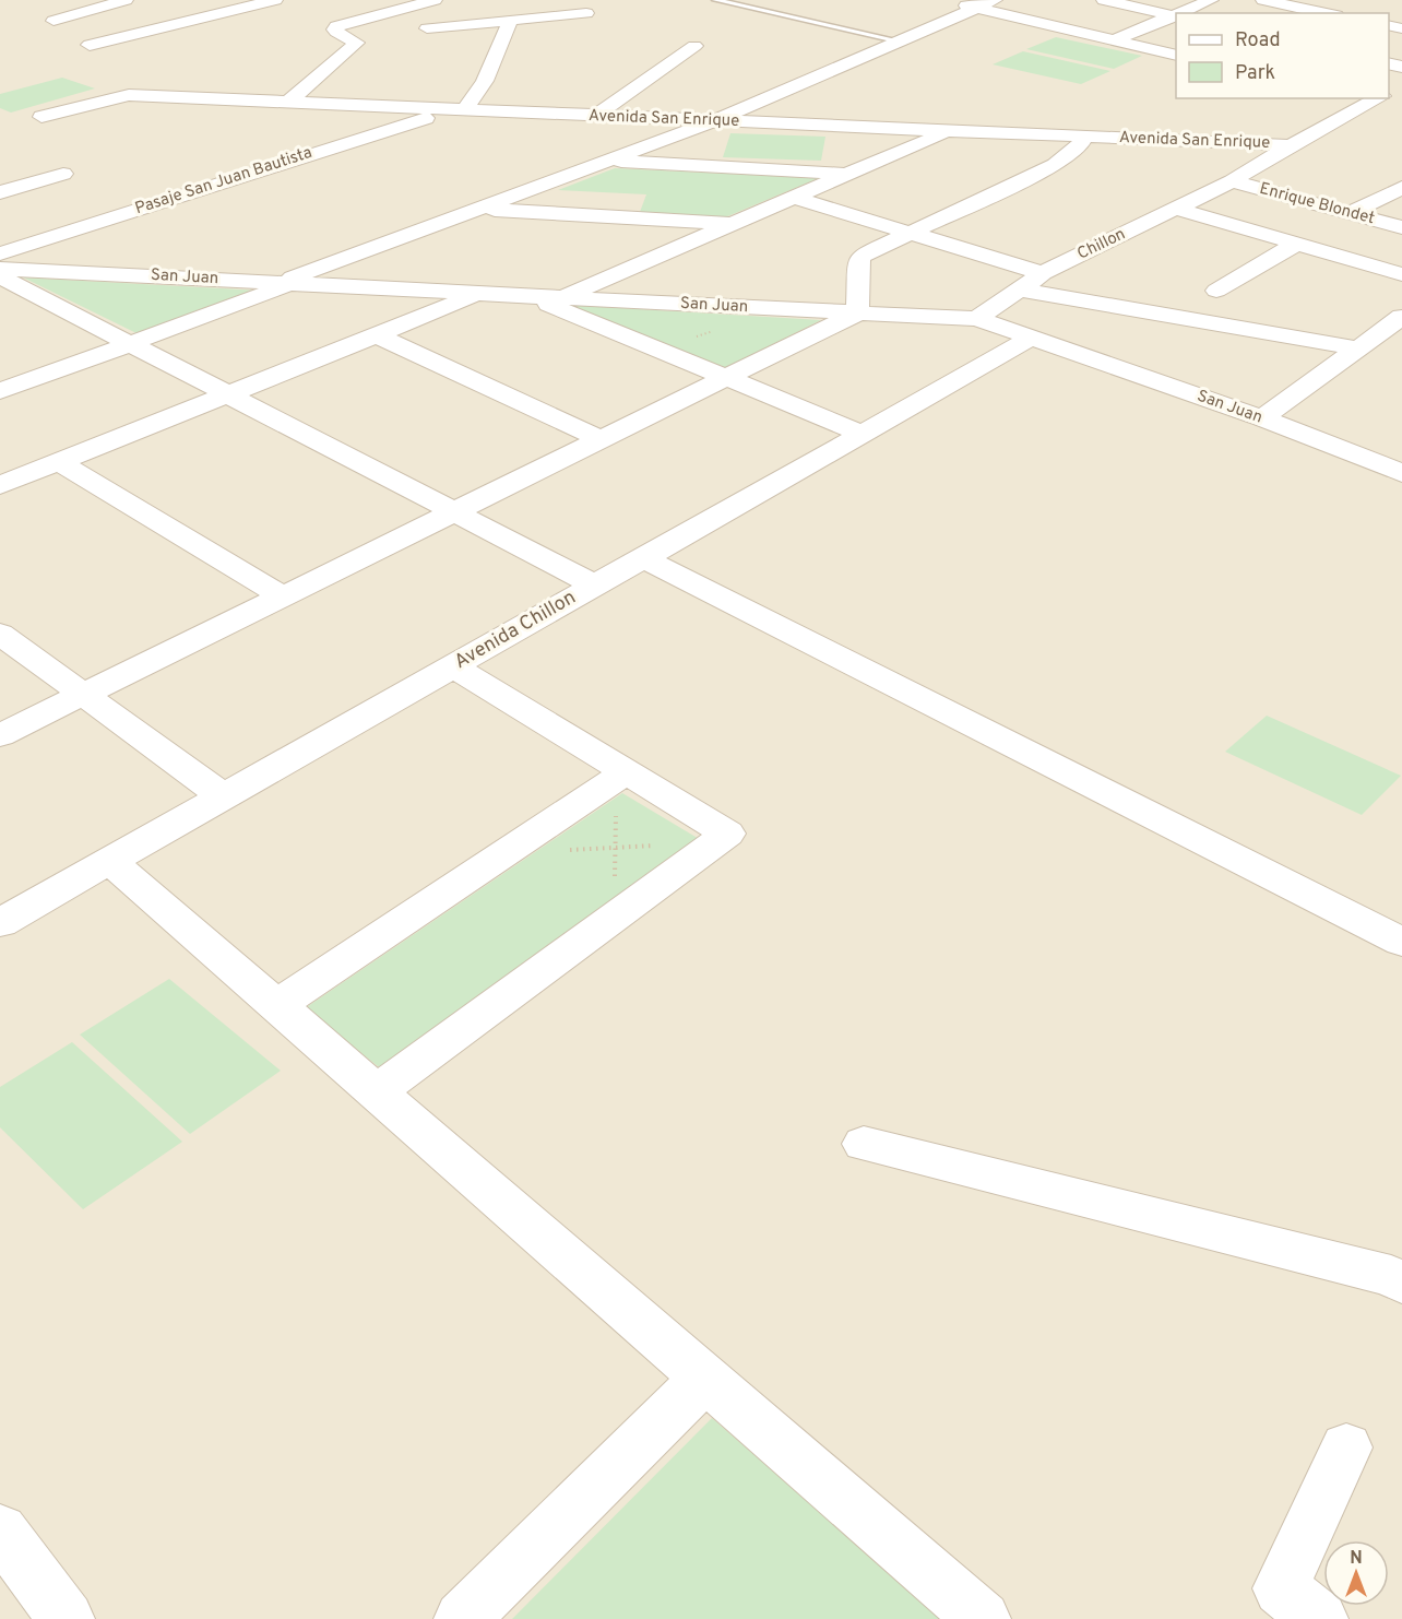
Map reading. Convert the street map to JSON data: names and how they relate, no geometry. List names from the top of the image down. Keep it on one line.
{"streets":{"street":["Avenida San Enrique","Pasaje San Juan Bautista","Enrique Blondet","Chillon","San Juan","Avenida Chillon"]},"crossings":[["Avenida San Enrique","Pasaje San Juan Bautista"],["Avenida San Enrique","Chillon"],["Enrique Blondet","Chillon"],["Chillon","San Juan"],["San Juan","Avenida Chillon"]],"legend":["Road","Park"],"north":"top"}
